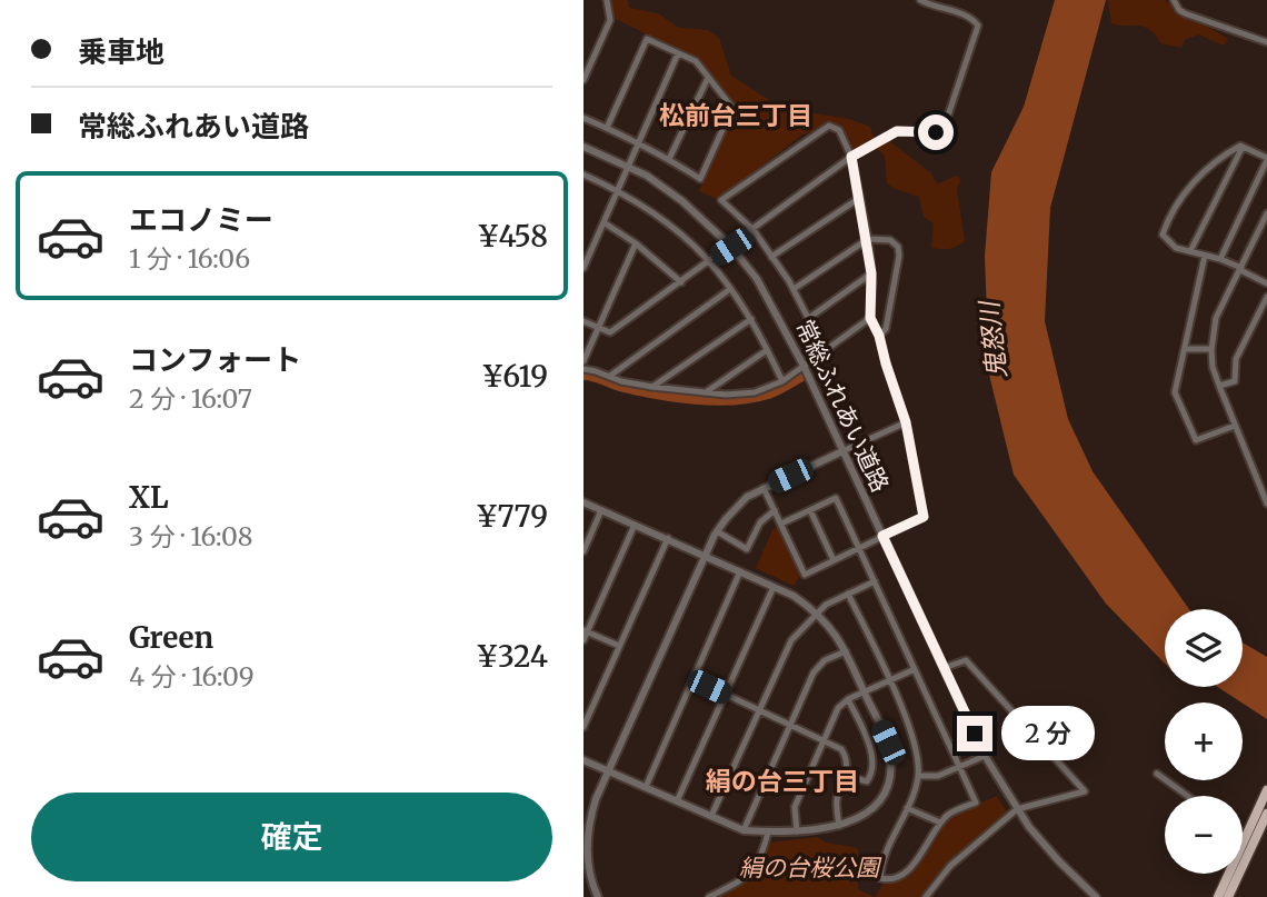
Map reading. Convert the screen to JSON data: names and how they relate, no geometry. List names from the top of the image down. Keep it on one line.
{"streets":{"street":["常総ふれあい道路"]},"districts":["松前台三丁目","絹の台三丁目"],"water":["鬼怒川"],"parks":["絹の台桜公園"],"page":{"banner":["乗車地","常総ふれあい道路"],"list":[{"name":"エコノミー","note":"1 分 · 16:06","value":"¥458"},{"name":"コンフォート","note":"2 分 · 16:07","value":"¥619"},{"name":"XL","note":"3 分 · 16:08","value":"¥779"},{"name":"Green","note":"4 分 · 16:09","value":"¥324"}],"map_buttons":["+","−"],"bubble":"2 分","buttons":"確定"}}
